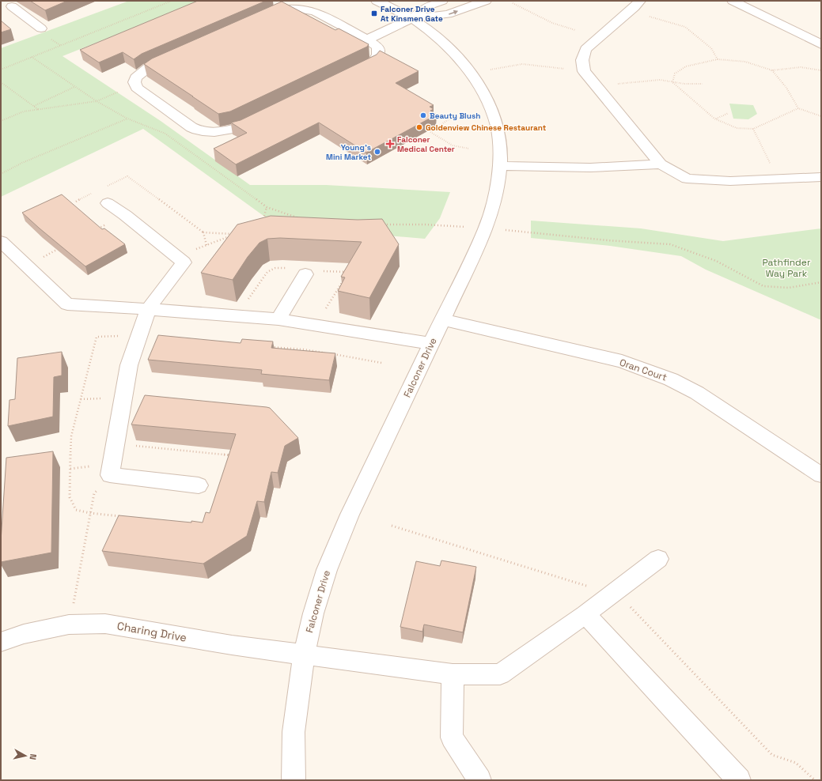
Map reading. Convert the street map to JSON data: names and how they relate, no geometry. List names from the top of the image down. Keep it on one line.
{"streets":{"street":["Falconer Drive","Oran Court","Charing Drive"]},"crossings":[["Falconer Drive","Oran Court"],["Falconer Drive","Charing Drive"]],"parks":["Pathfinder Way Park"],"places":{"transit":["Falconer Drive At Kinsmen Gate"],"other":["Beauty Blush","Goldenview Chinese Restaurant","Young's Mini Market"],"health":["Falconer Medical Center"]},"north":"right"}
